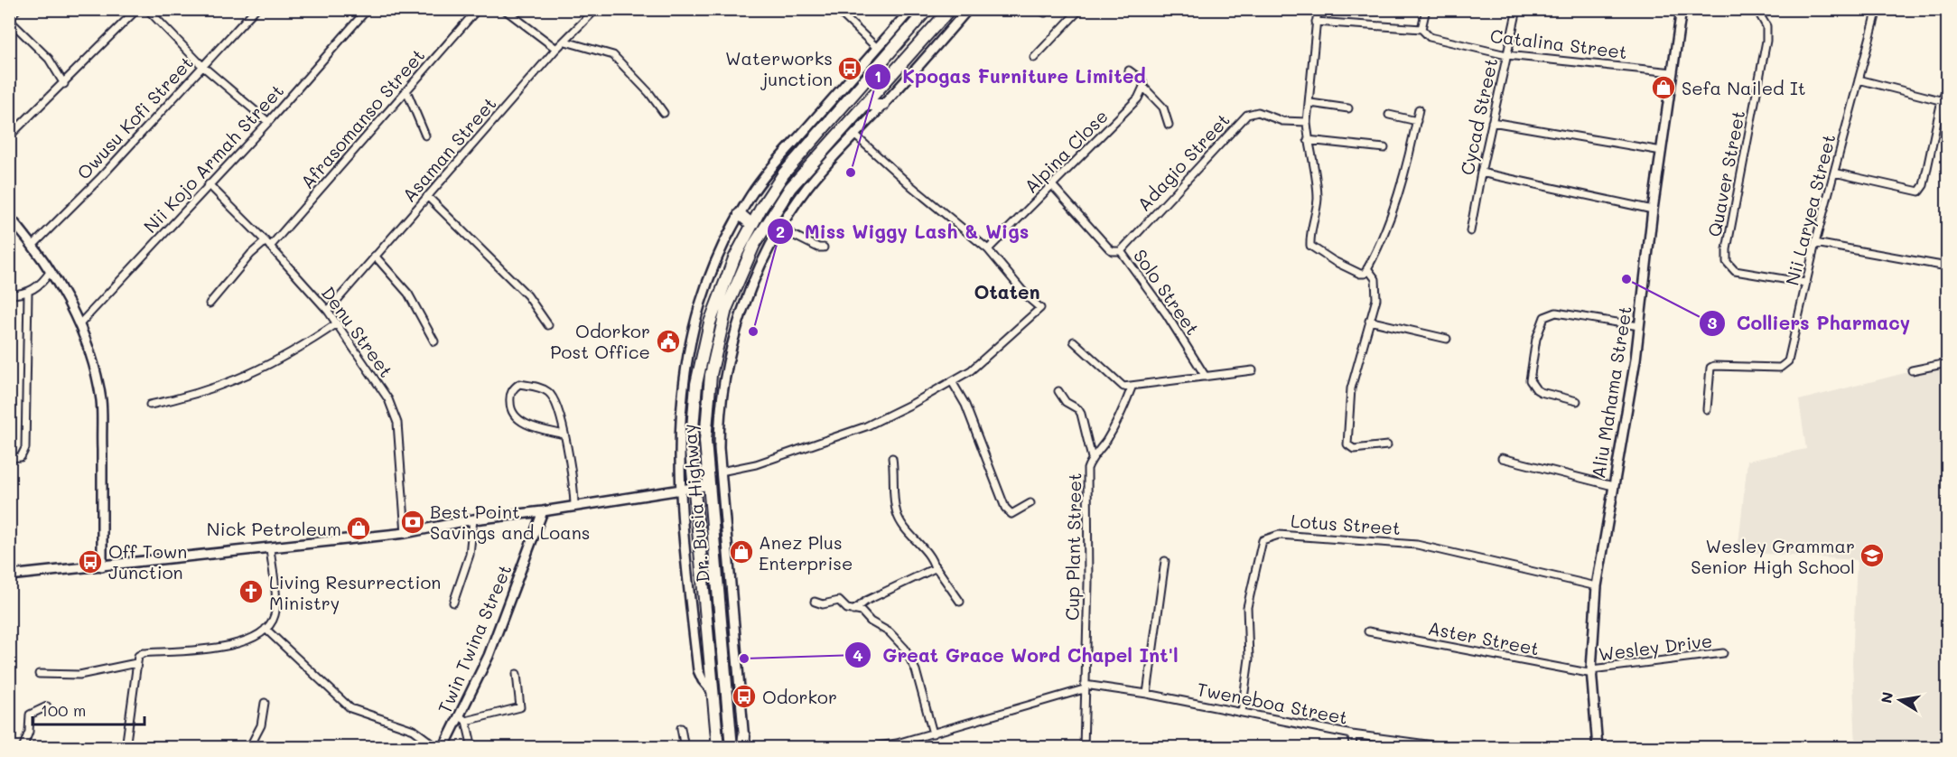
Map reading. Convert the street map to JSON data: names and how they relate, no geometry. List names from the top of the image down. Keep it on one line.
{"streets":{"highway":["Dr. Busia Highway"],"street":["Catalina Street","Cycad Street","Owusu Kofi Street","Afrasomanso Street","Asaman Street","Alpina Close","Nii Kojo Armah Street","Adagio Street","Quaver Street","Nii Laryea Street","Solo Street","Denu Street","Aliu Mahama Street","Lotus Street","Cup Plant Street","Aster Street","Twin Twina Street","Wesley Drive","Tweneboa Street"]},"crossings":[["Catalina Street","Cycad Street"],["Catalina Street","Aliu Mahama Street"],["Afrasomanso Street","Denu Street"],["Asaman Street","Denu Street"],["Alpina Close","Solo Street"],["Nii Kojo Armah Street","Denu Street"],["Adagio Street","Solo Street"],["Quaver Street","Nii Laryea Street"],["Aliu Mahama Street","Lotus Street"],["Aliu Mahama Street","Aster Street"],["Aliu Mahama Street","Wesley Drive"],["Lotus Street","Tweneboa Street"],["Cup Plant Street","Tweneboa Street"],["Aster Street","Wesley Drive"]],"districts":["Otaten"],"places":{"bus stop":["Waterworks junction","Off Town Junction","Odorkor"],"shop":["Sefa Nailed It","Nick Petroleum","Anez Plus Enterprise"],"other":["Kpogas Furniture Limited","Colliers Pharmacy","Miss Wiggy Lash & Wigs","Great Grace Word Chapel Int'l"],"public building":["Odorkor Post Office"],"bank":["Best Point Savings and Loans"],"school or university":["Wesley Grammar Senior High School"],"church":["Living Resurrection Ministry"]},"scale_bar":"100 m","north":"left"}
